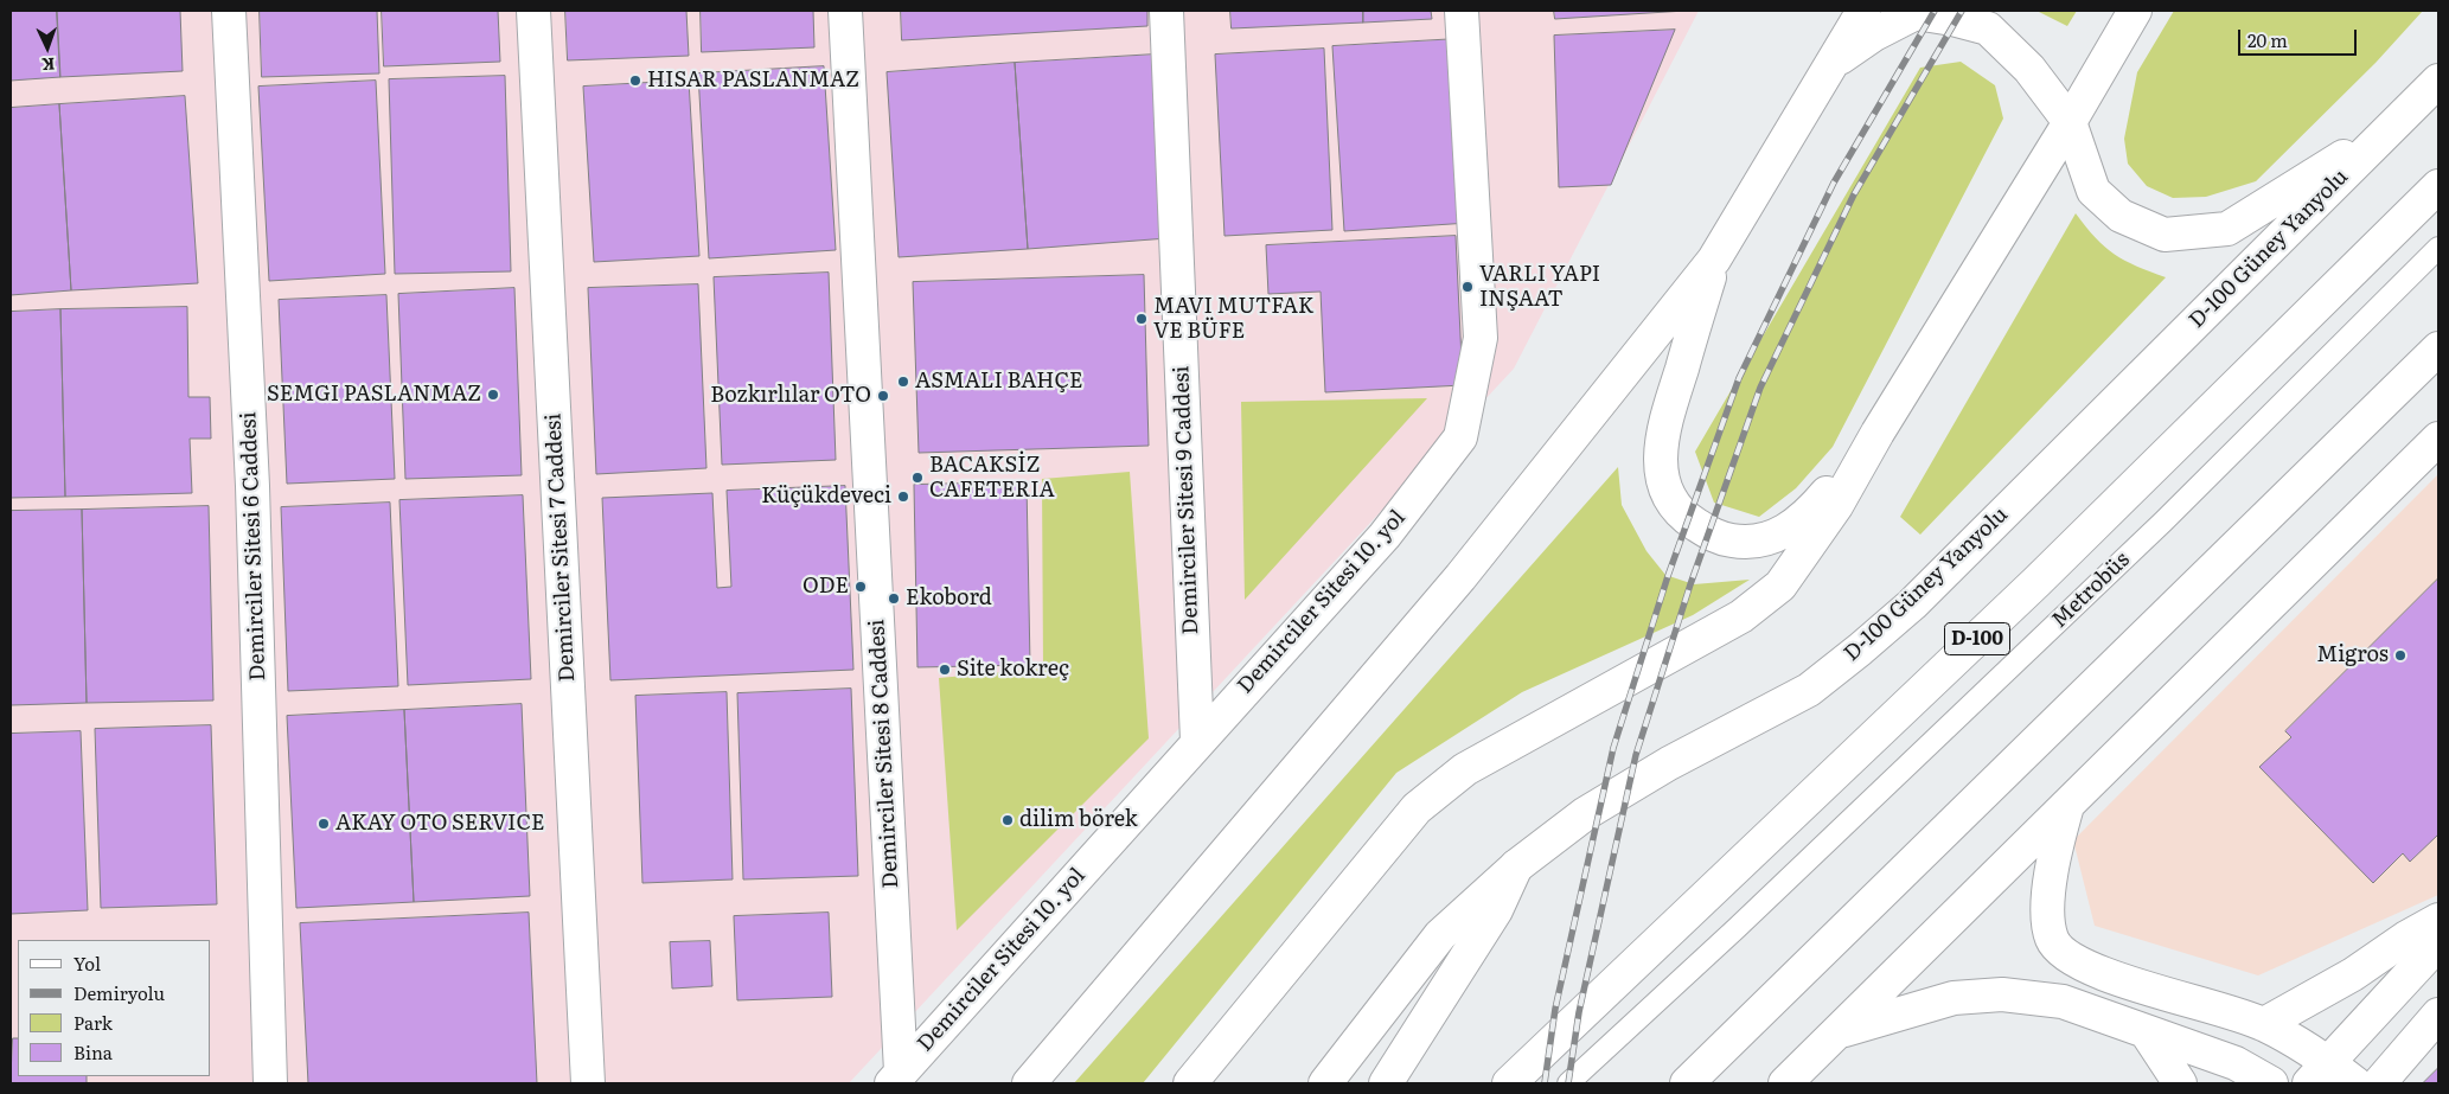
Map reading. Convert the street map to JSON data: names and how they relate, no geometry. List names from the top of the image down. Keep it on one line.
{"streets":{"main road":["D-100 Güney Yanyolu","Demirciler Sitesi 9 Caddesi","Demirciler Sitesi 6 Caddesi","Demirciler Sitesi 7 Caddesi","Demirciler Sitesi 10. yol","D-100","Demirciler Sitesi 8 Caddesi"],"lane":["Metrobüs"]},"crossings":[["Demirciler Sitesi 9 Caddesi","Demirciler Sitesi 10. yol"],["Demirciler Sitesi 10. yol","Demirciler Sitesi 8 Caddesi"]],"places":["HISAR PASLANMAZ","VARLI YAPI INŞAAT","MAVI MUTFAK VE BÜFE","ASMALI BAHÇE","SEMGI PASLANMAZ","Bozkırlılar OTO","BACAKSİZ CAFETERIA","Küçükdeveci","ODE","Ekobord","Migros","Site kokreç","dilim börek","AKAY OTO SERVICE"],"legend":["Yol","Demiryolu","Park","Bina"],"scale_bar":"20 m","north":"bottom"}
